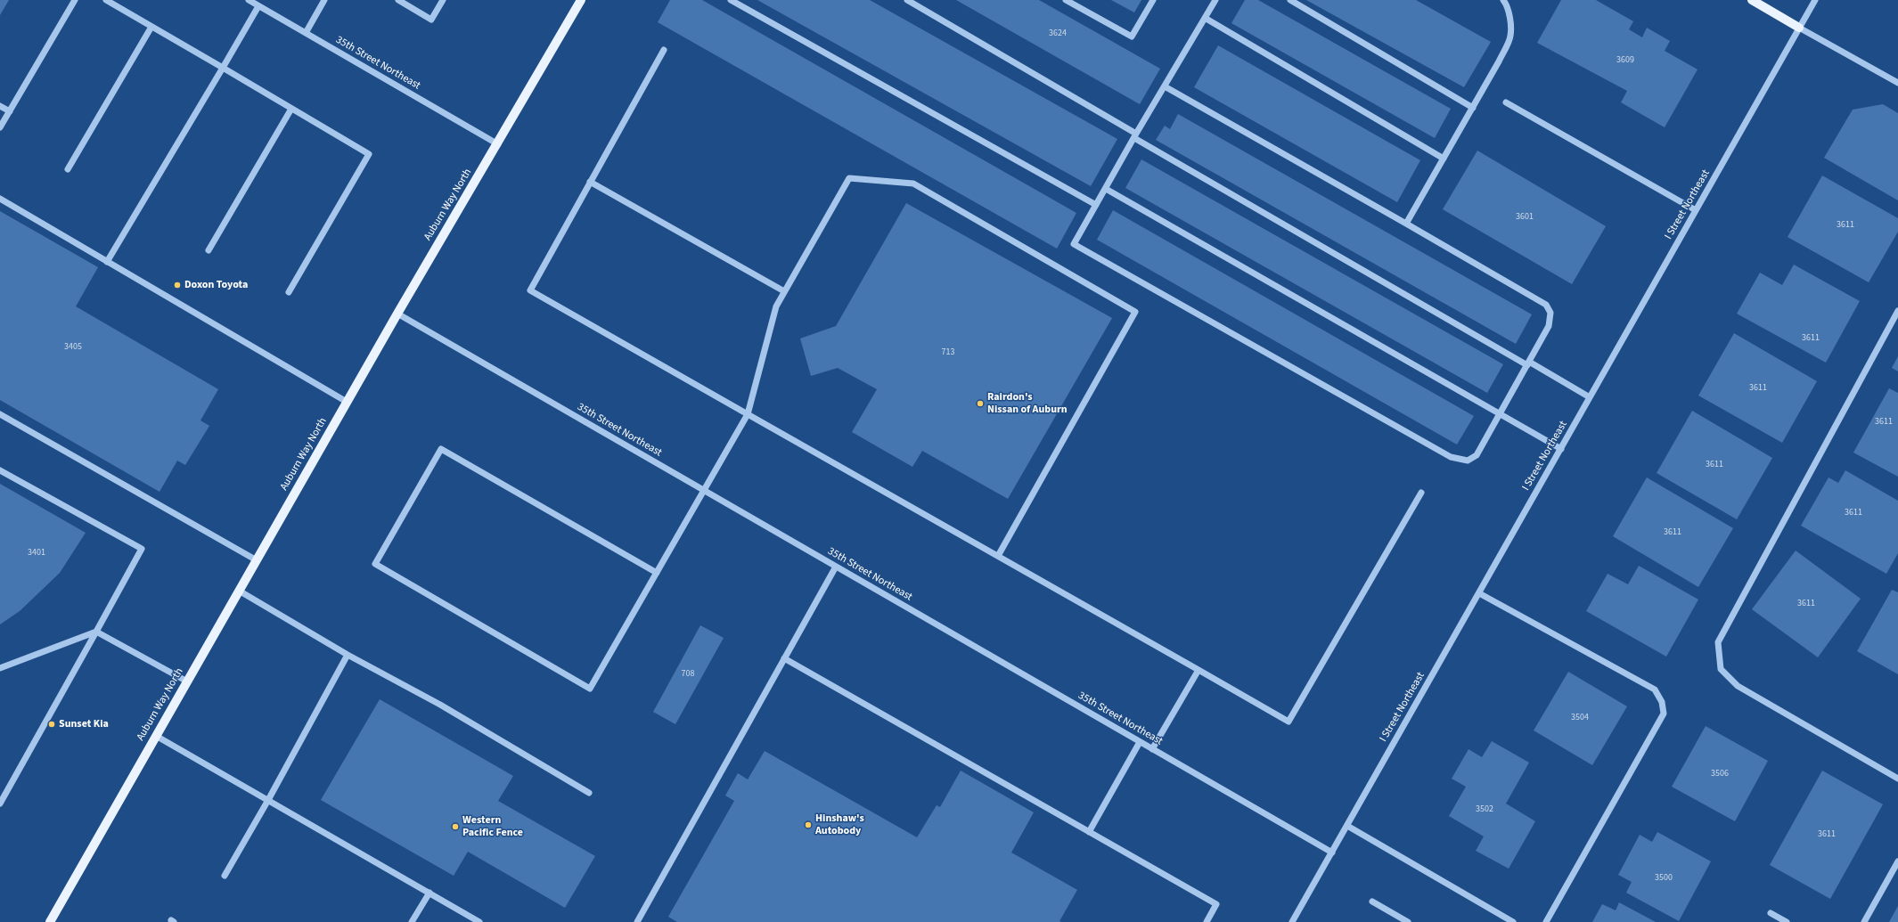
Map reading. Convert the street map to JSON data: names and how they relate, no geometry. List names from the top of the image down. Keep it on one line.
{"streets":{"main road":["Auburn Way North"],"street":["35th Street Northeast","I Street Northeast"]},"crossings":[["35th Street Northeast","Auburn Way North"],["35th Street Northeast","I Street Northeast"]],"places":["Doxon Toyota","Rairdon's Nissan of Auburn","Sunset Kia","Hinshaw's Autobody","Western Pacific Fence"],"house_numbers":["3624","3609","3601","3611","3611","3405","713","3611","3611","3611","3611","3611","3401","3611","708","3504","3506","3502","3611","3500"]}
